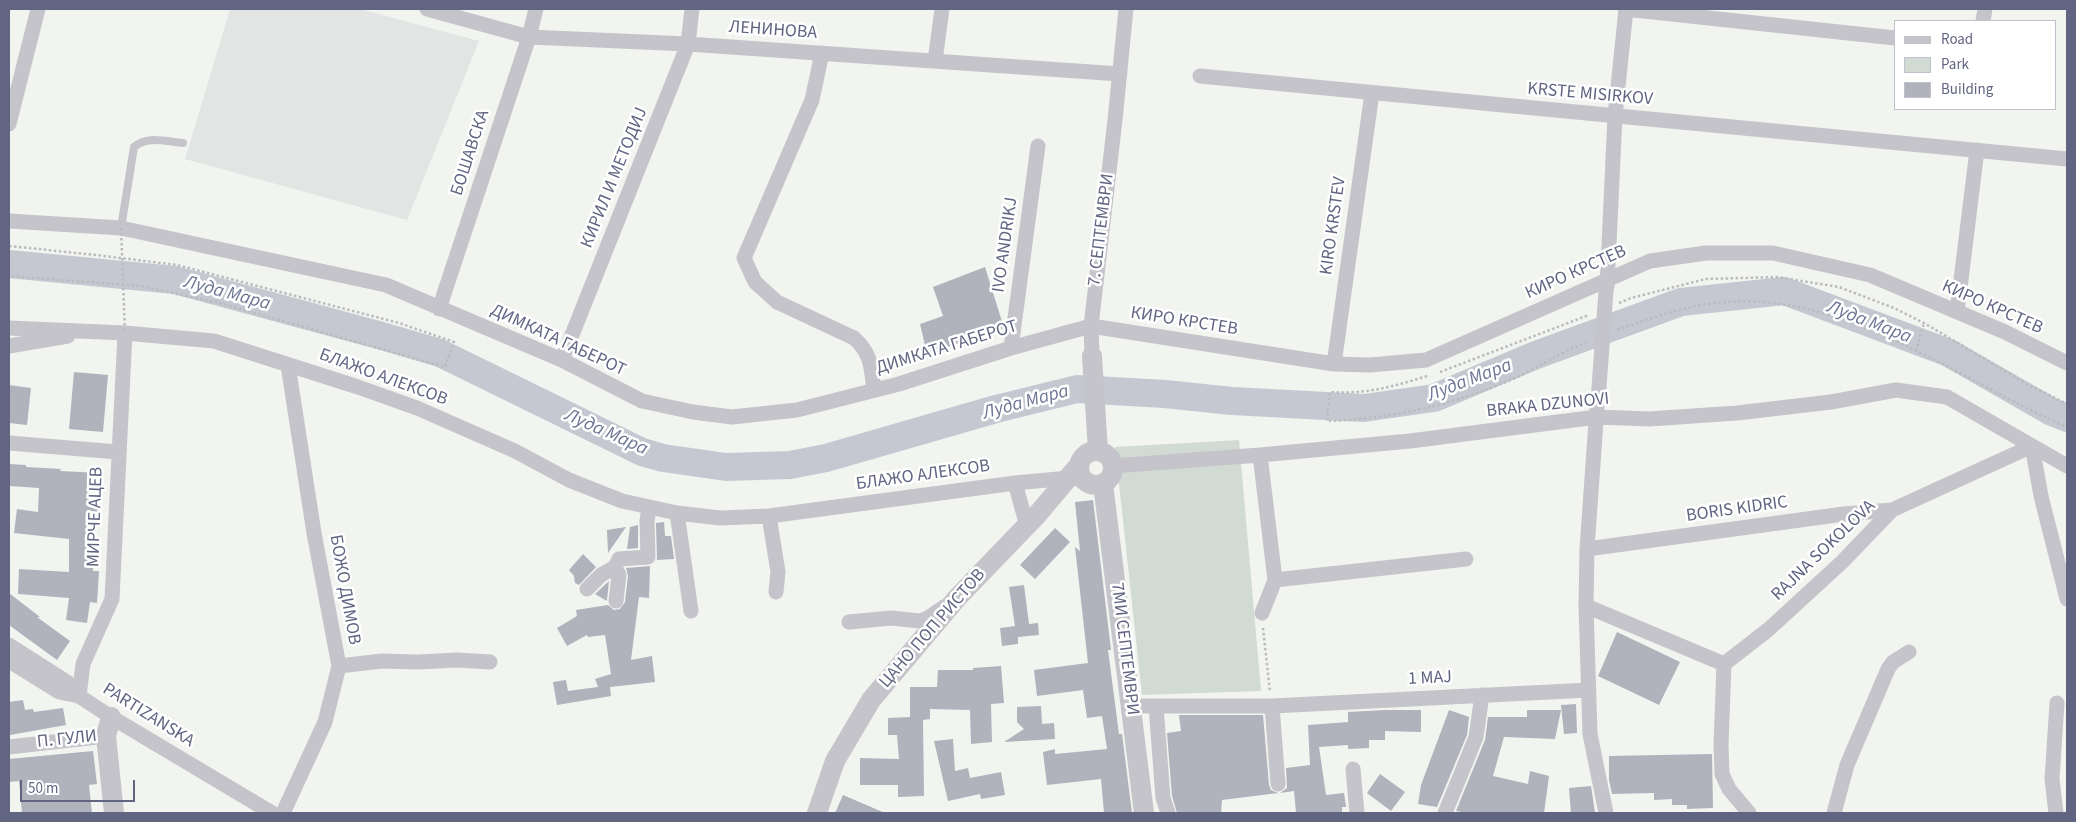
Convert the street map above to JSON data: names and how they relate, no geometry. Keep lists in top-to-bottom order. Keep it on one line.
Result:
{"streets":{"street":["ЛЕНИНОВА","KRSTE MISIRKOV","БОШАВСКА","КИРИЛ И МЕТОДИЈ","KIRO KRSTEV","7. СЕПТЕМВРИ","IVO ANDRIKJ","КИРО КРСТЕВ","ДИМКАТА ГАБЕРОТ","БЛАЖО АЛЕКСОВ","BRAKA DZUNOVI","BORIS KIDRIC","МИРЧЕ АЦЕВ","RAJNA SOKOLOVA","БОЖО ДИМОВ","ЦАНО ПОП РИСТОВ","7МИ СЕПТЕМВРИ","1 MAJ","PARTIZANSKA","П. ГУЛИ"]},"crossings":[["ЛЕНИНОВА","БОШАВСКА"],["ЛЕНИНОВА","КИРИЛ И МЕТОДИЈ"],["ЛЕНИНОВА","7. СЕПТЕМВРИ"],["KRSTE MISIRKOV","KIRO KRSTEV"],["БОШАВСКА","ДИМКАТА ГАБЕРОТ"],["КИРИЛ И МЕТОДИЈ","ДИМКАТА ГАБЕРОТ"],["KIRO KRSTEV","КИРО КРСТЕВ"],["7. СЕПТЕМВРИ","КИРО КРСТЕВ"],["7. СЕПТЕМВРИ","ДИМКАТА ГАБЕРОТ"],["7. СЕПТЕМВРИ","БЛАЖО АЛЕКСОВ"],["7. СЕПТЕМВРИ","BRAKA DZUNOVI"],["7. СЕПТЕМВРИ","ЦАНО ПОП РИСТОВ"],["7. СЕПТЕМВРИ","7МИ СЕПТЕМВРИ"],["IVO ANDRIKJ","ДИМКАТА ГАБЕРОТ"],["КИРО КРСТЕВ","ДИМКАТА ГАБЕРОТ"],["БЛАЖО АЛЕКСОВ","BRAKA DZUNOVI"],["БЛАЖО АЛЕКСОВ","МИРЧЕ АЦЕВ"],["БЛАЖО АЛЕКСОВ","БОЖО ДИМОВ"],["БЛАЖО АЛЕКСОВ","ЦАНО ПОП РИСТОВ"],["БЛАЖО АЛЕКСОВ","7МИ СЕПТЕМВРИ"],["BRAKA DZUNOVI","RAJNA SOKOLOVA"],["BRAKA DZUNOVI","ЦАНО ПОП РИСТОВ"],["BRAKA DZUNOVI","7МИ СЕПТЕМВРИ"],["BORIS KIDRIC","RAJNA SOKOLOVA"],["МИРЧЕ АЦЕВ","PARTIZANSKA"],["ЦАНО ПОП РИСТОВ","7МИ СЕПТЕМВРИ"],["7МИ СЕПТЕМВРИ","1 MAJ"],["PARTIZANSKA","П. ГУЛИ"]],"water":["Луда Мара"],"legend":["Road","Park","Building"],"scale_bar":"50 m"}
